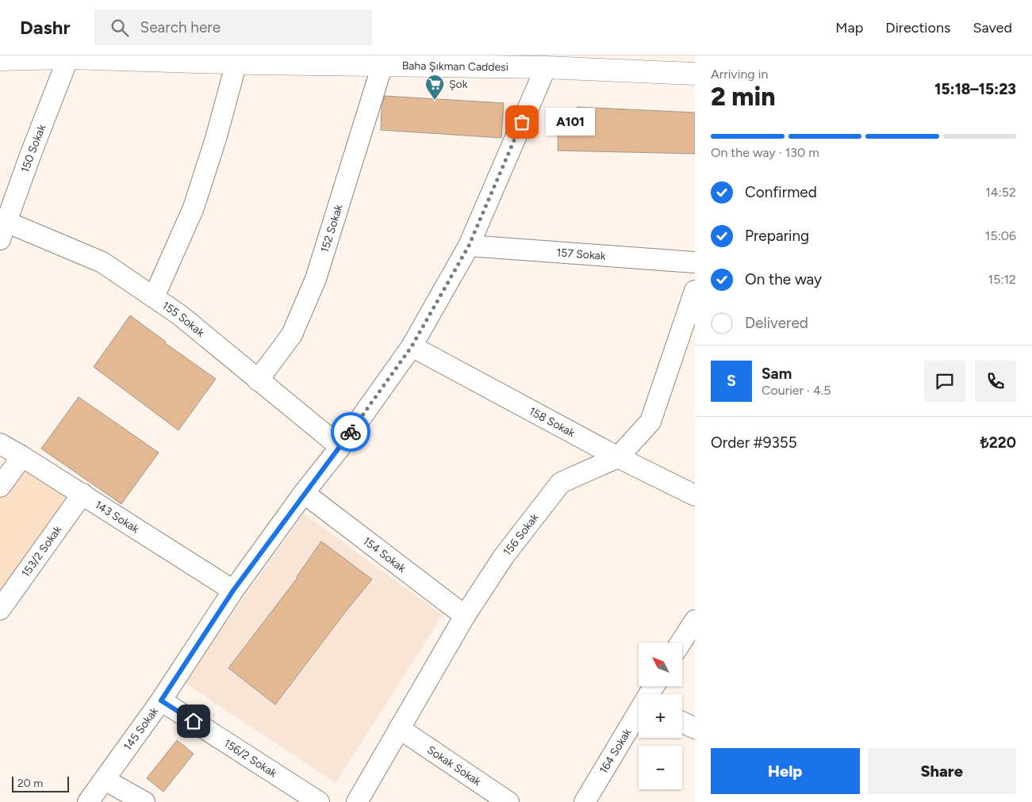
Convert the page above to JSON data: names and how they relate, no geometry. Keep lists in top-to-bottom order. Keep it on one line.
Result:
{"streets":{"main road":["Baha Şıkman Caddesi"],"street":["150 Sokak","152 Sokak","157 Sokak","155 Sokak","158 Sokak","143 Sokak","156 Sokak","153/2 Sokak","154 Sokak","145 Sokak","164 Sokak","156/2 Sokak","Sokak Sokak"]},"crossings":[["Baha Şıkman Caddesi","150 Sokak"],["Baha Şıkman Caddesi","152 Sokak"],["Baha Şıkman Caddesi","145 Sokak"],["150 Sokak","155 Sokak"],["152 Sokak","155 Sokak"],["157 Sokak","145 Sokak"],["155 Sokak","145 Sokak"],["158 Sokak","156 Sokak"],["158 Sokak","145 Sokak"],["143 Sokak","153/2 Sokak"],["143 Sokak","145 Sokak"],["156 Sokak","154 Sokak"],["156 Sokak","Sokak Sokak"],["154 Sokak","145 Sokak"],["145 Sokak","156/2 Sokak"]],"places":{"supermarket":["Şok"],"other":["A101"]},"scale_bar":"20 m","north":"top left","page":{"header":"Dashr","search":"Search here","nav":["Map","Directions","Saved"],"heading":["2 min","Arriving in","15:18–15:23"],"panel":["Sam","Courier · 4.5","Order #9355","₺220"],"bubble":"A101","bar":"On the way · 130 m","list":[["Confirmed","14:52"],["Preparing","15:06"],["On the way","15:12"],"Delivered"],"round":"S","map_buttons":["+","−"],"buttons":["Help","Share"],"scale":"20 m"}}
